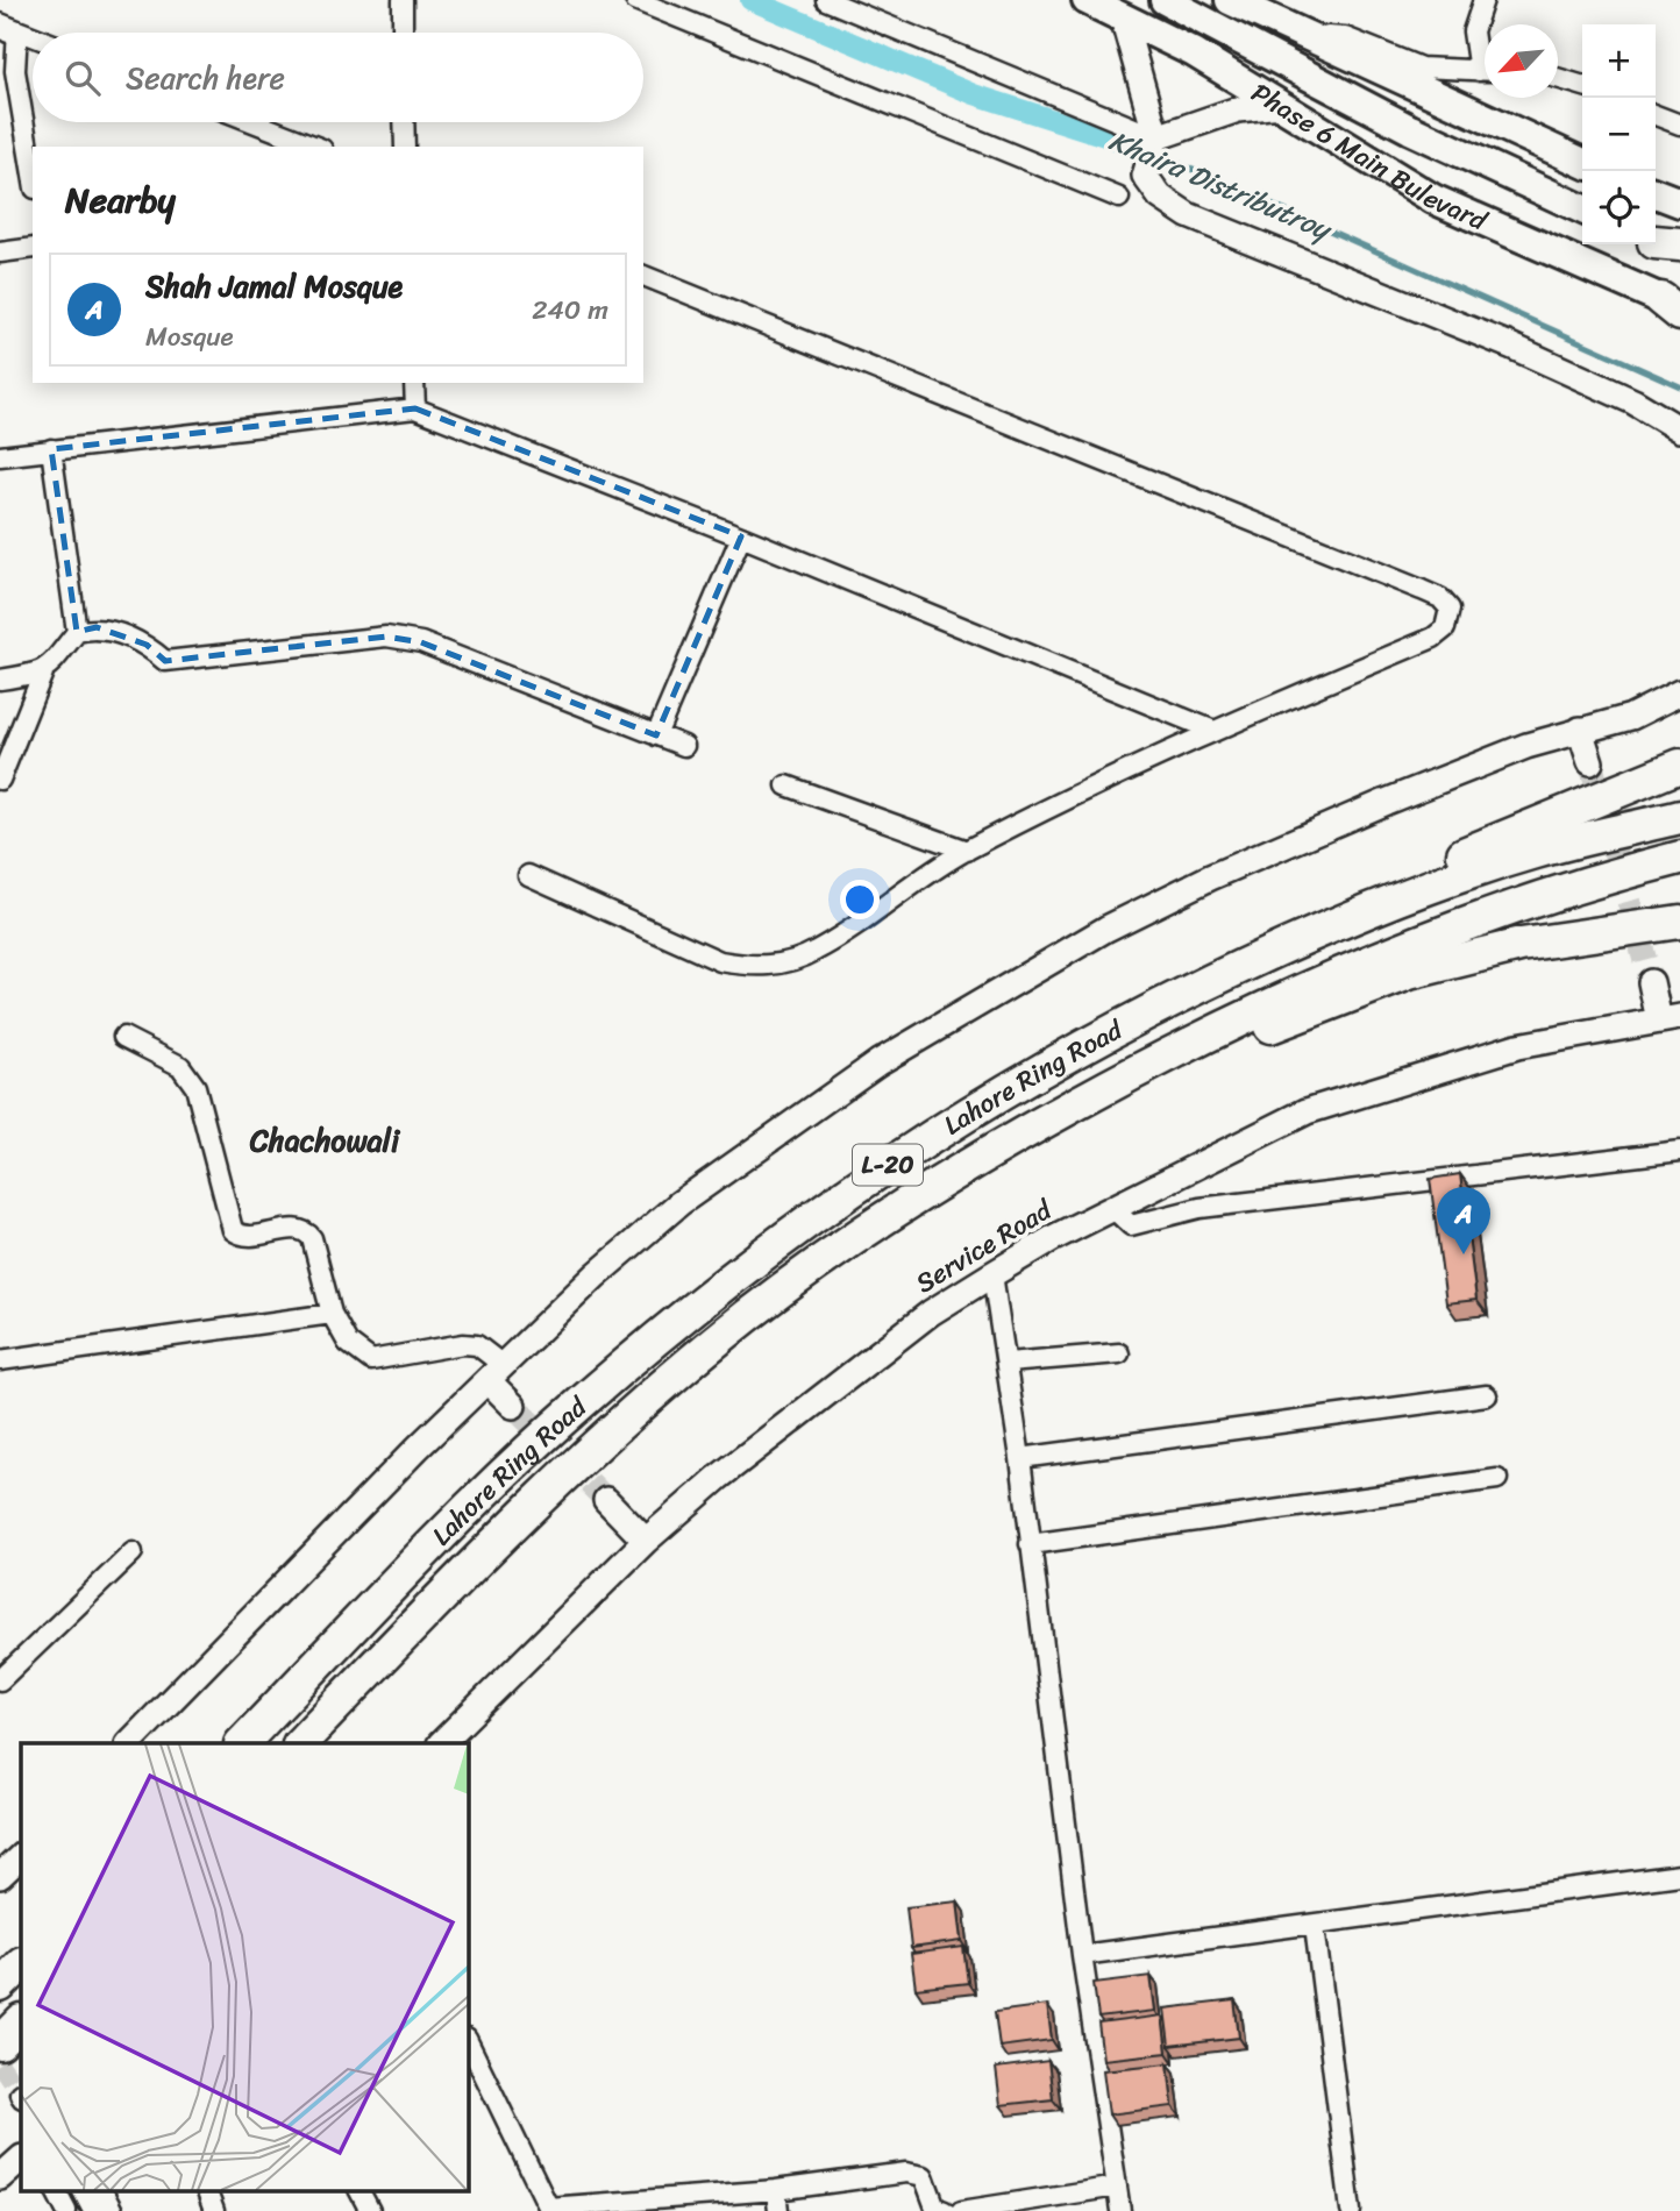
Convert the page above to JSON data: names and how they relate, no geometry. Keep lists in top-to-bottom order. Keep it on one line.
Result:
{"streets":{"highway":["Lahore Ring Road","L-20"],"main road":["Phase 6 Main Bulevard"],"street":["Service Road"]},"districts":["Chachowali"],"water":["Khaira Distributroy"],"north":"bottom left","page":{"map_buttons":["+","−"],"search":"Search here","heading":"Nearby","list":[{"mark":"A","name":"Shah Jamal Mosque","note":"Mosque","value":"240 m"}],"pins":"A"}}
